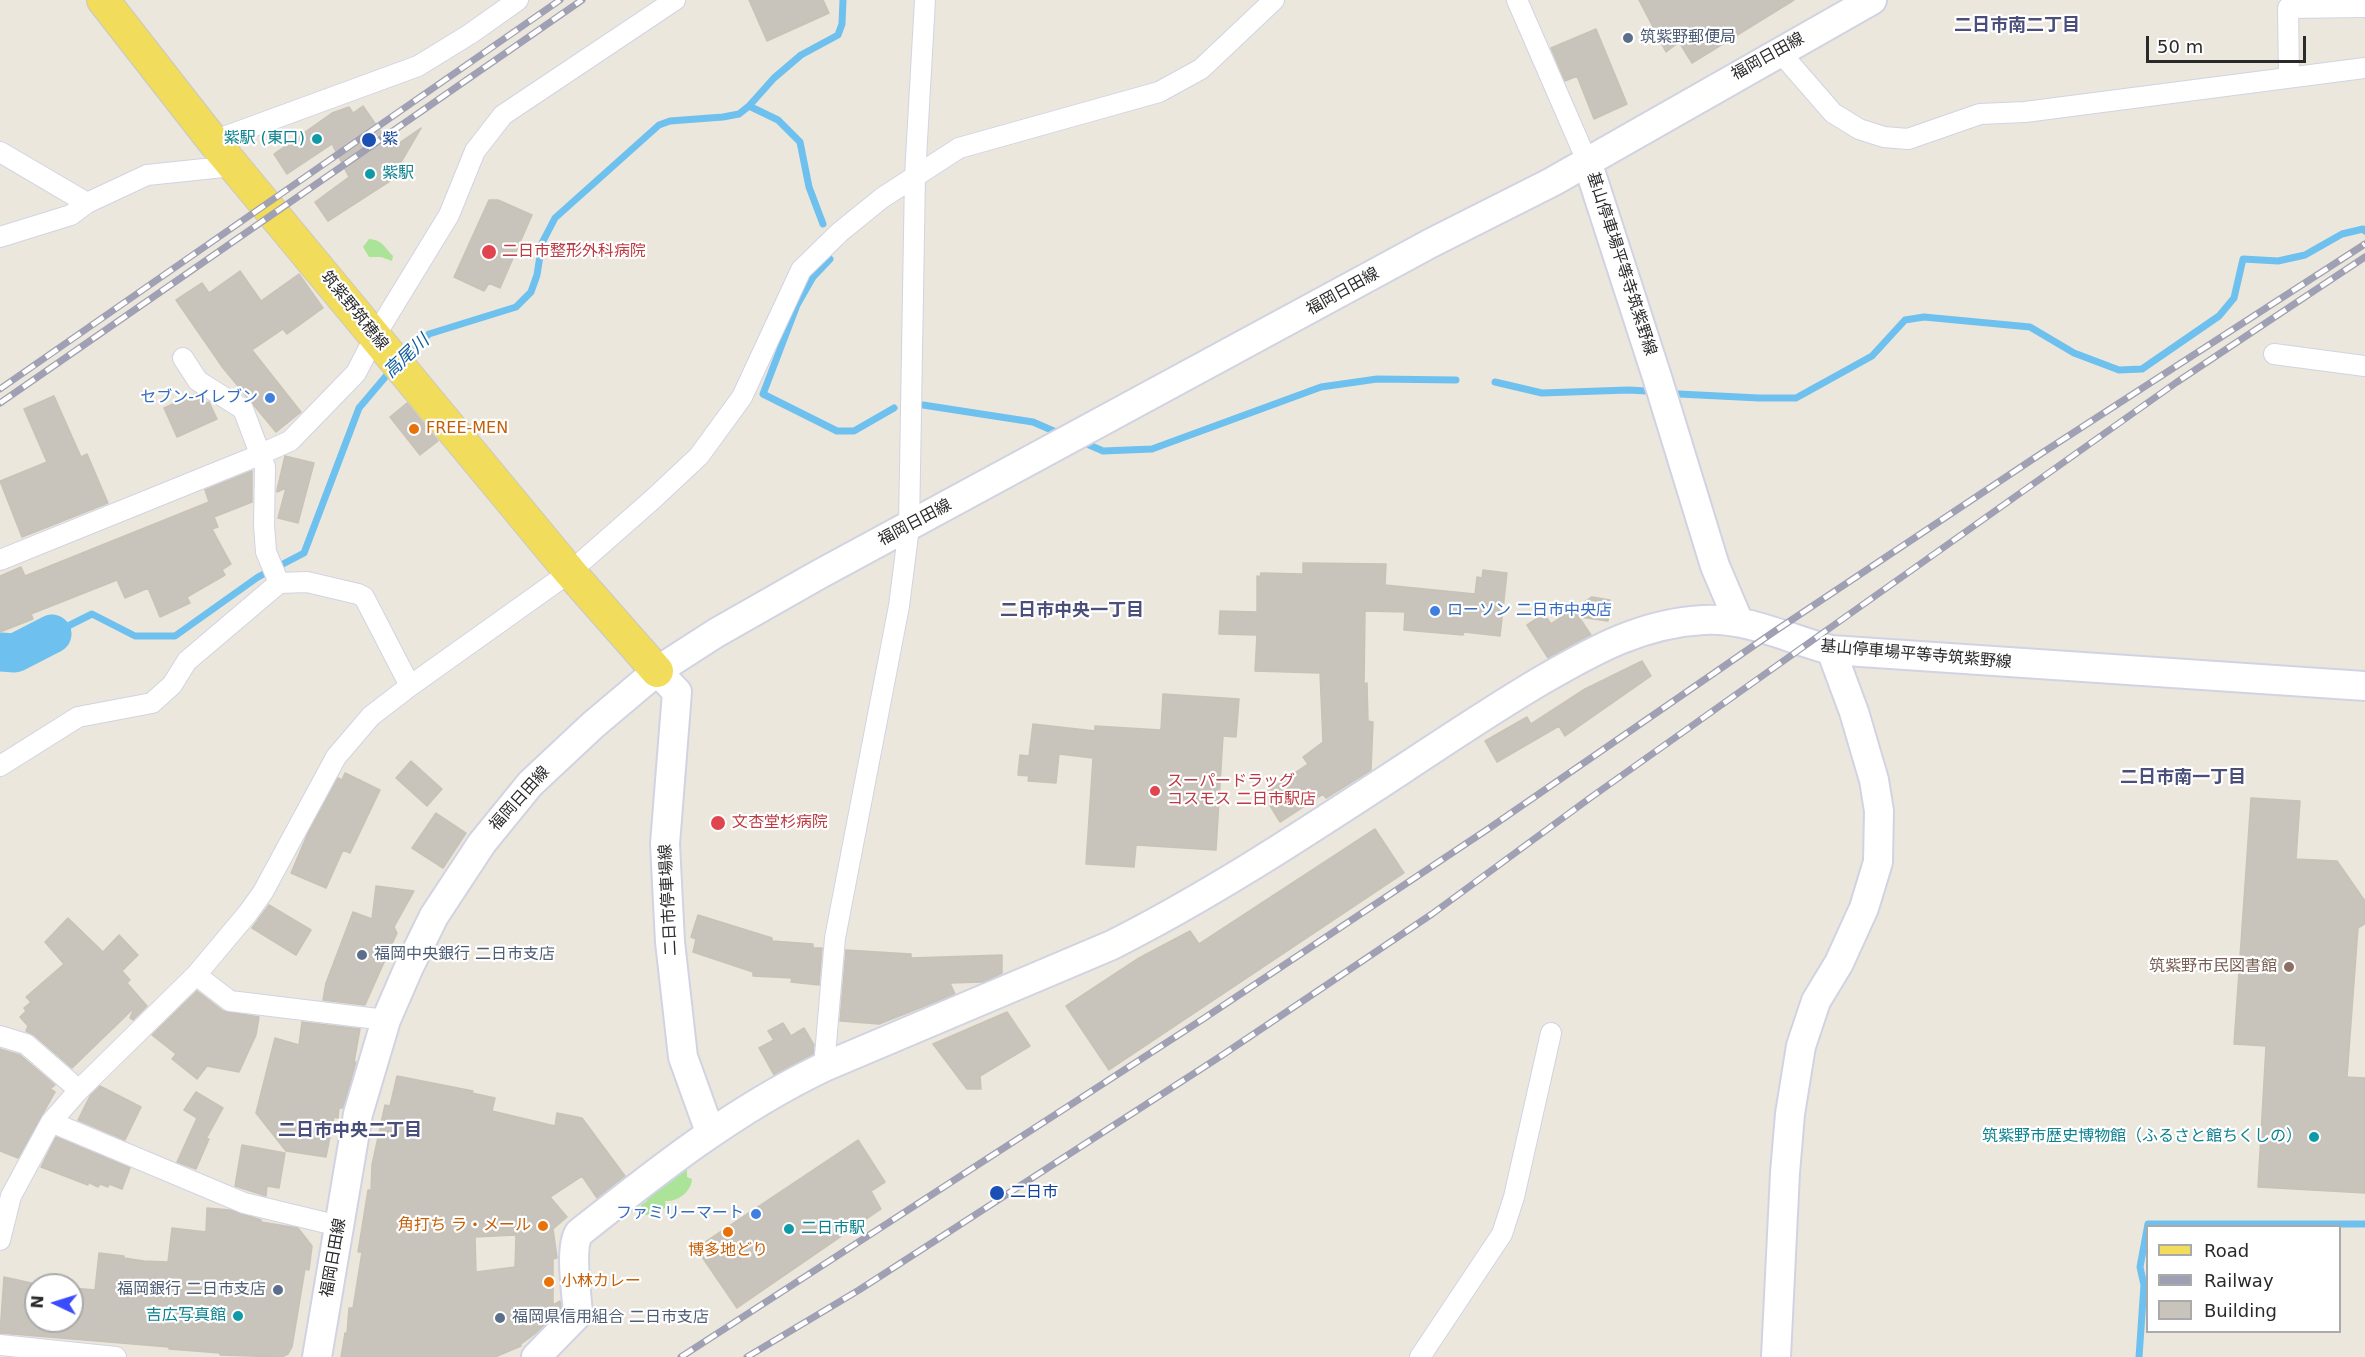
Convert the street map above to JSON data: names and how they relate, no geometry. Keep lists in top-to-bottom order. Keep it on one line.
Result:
{"streets":{"main road":["福岡日田線","基山停車場平等寺筑紫野線","筑紫野筑穂線","二日市停車場線"]},"crossings":[["福岡日田線","基山停車場平等寺筑紫野線"],["福岡日田線","筑紫野筑穂線"],["福岡日田線","二日市停車場線"],["筑紫野筑穂線","二日市停車場線"]],"districts":["二日市南二丁目","二日市中央一丁目","二日市南一丁目","二日市中央二丁目"],"water":["高尾川"],"places":["筑紫野郵便局","紫駅 (東口)","紫","紫駅","二日市整形外科病院","セブン-イレブン","FREE-MEN","ローソン 二日市中央店","スーパードラッグ コスモス 二日市駅店","文杏堂杉病院","福岡中央銀行 二日市支店","筑紫野市民図書館","筑紫野市歴史博物館（ふるさと館ちくしの）","二日市","ファミリーマート","角打ち ラ・メール","二日市駅","博多地どり","小林カレー","福岡銀行 二日市支店","吉広写真館","福岡県信用組合 二日市支店"],"legend":["Road","Railway","Building"],"scale_bar":"50 m","north":"left"}
